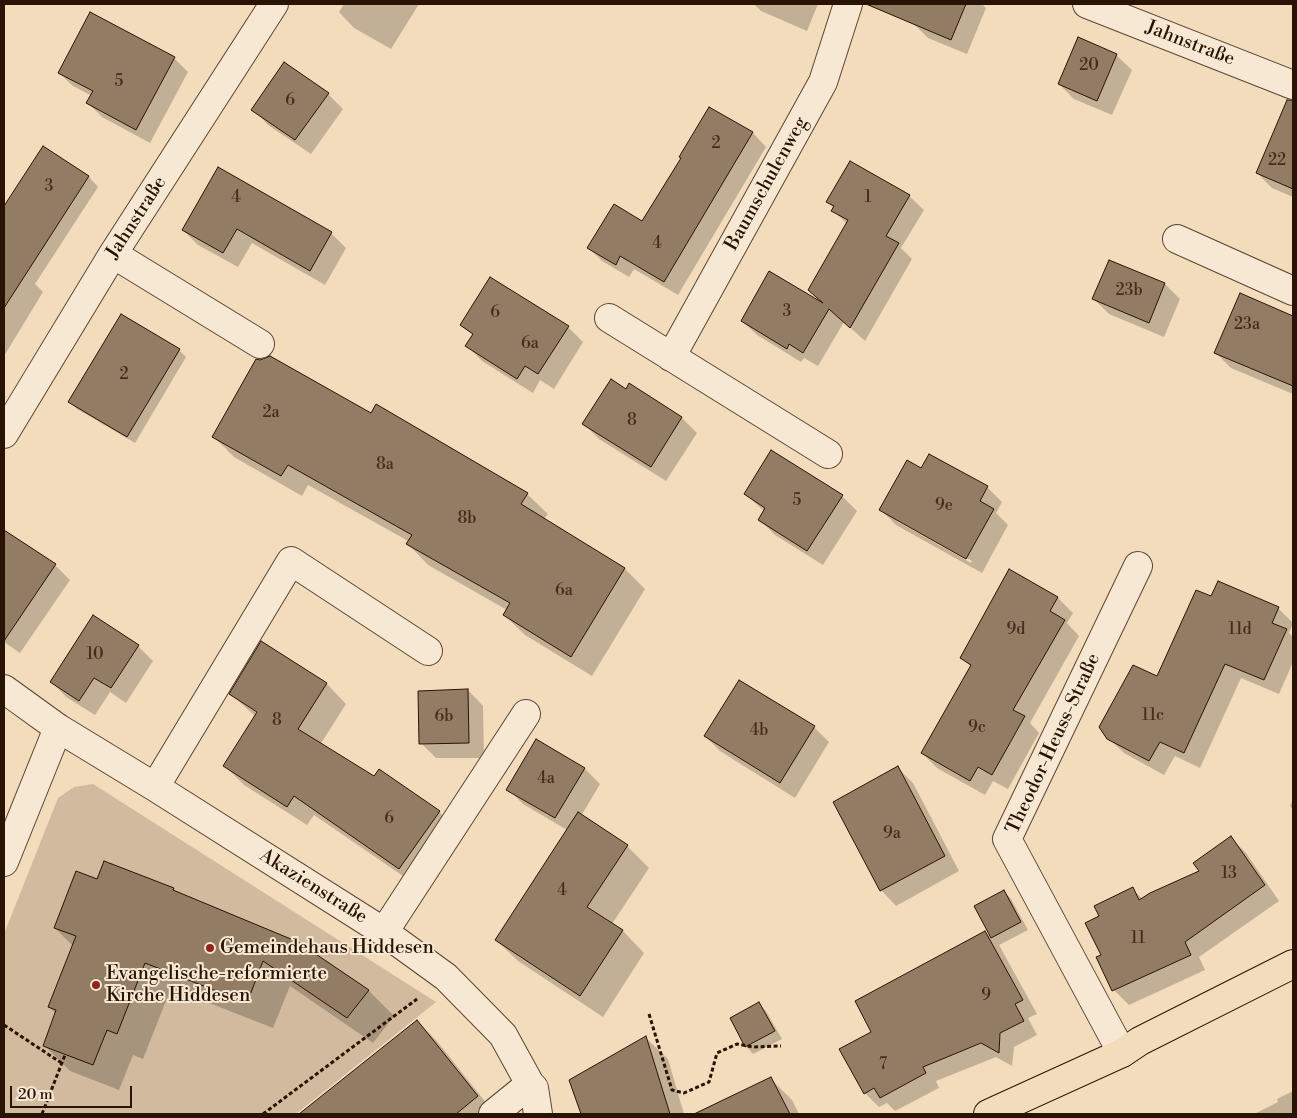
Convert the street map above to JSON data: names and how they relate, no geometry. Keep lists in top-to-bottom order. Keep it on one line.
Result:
{"streets":{"street":["Jahnstraße","Baumschulenweg","Theodor-Heuss-Straße","Akazienstraße"]},"places":["Gemeindehaus Hiddesen","Evangelische-reformierte Kirche Hiddesen"],"house_numbers":["20","5","6","2","22","3","4","1","4","23b","3","6","23a","6a","2","2a","8","8a","5","9e","8b","6a","9d","11d","10","11c","6b","8","9c","4b","4a","6","9a","13","4","11","9","7"],"scale_bar":"20 m"}
